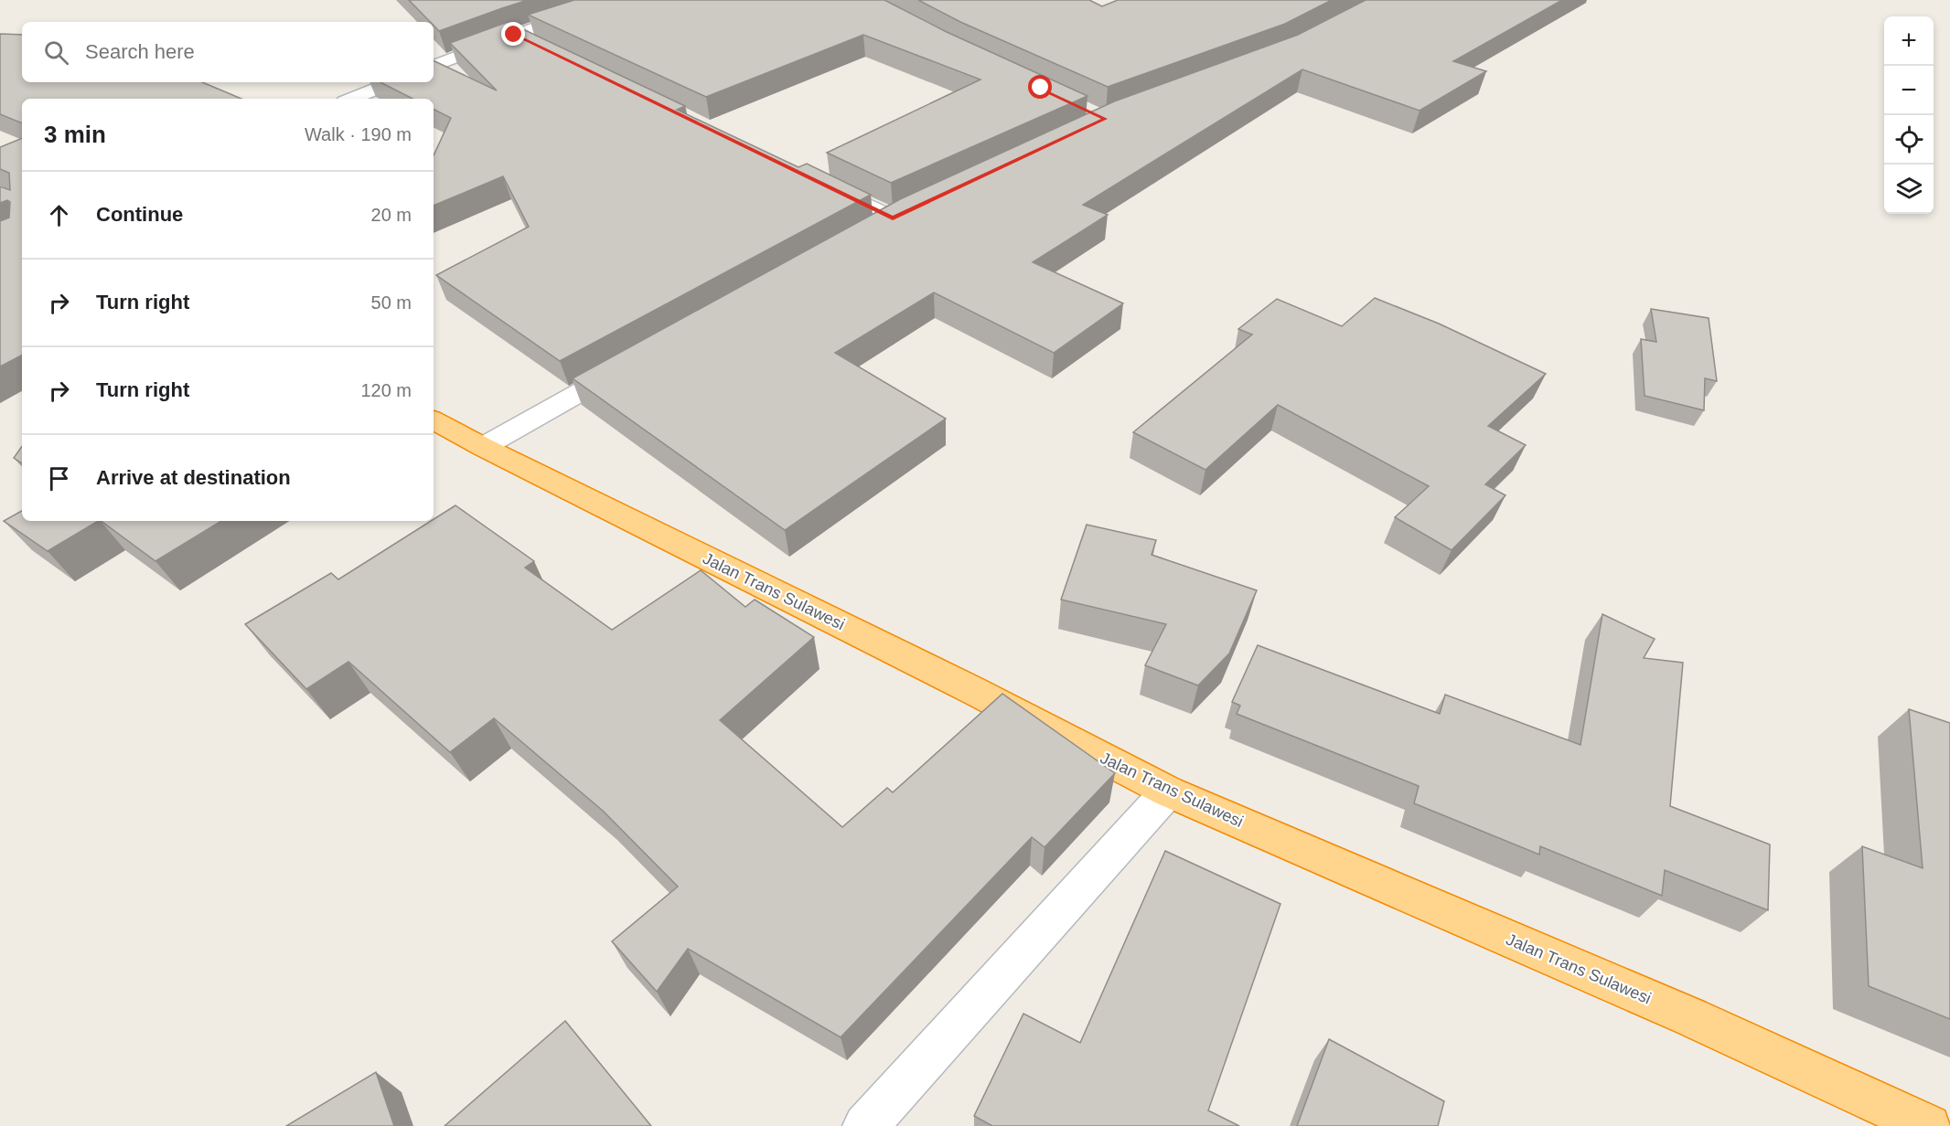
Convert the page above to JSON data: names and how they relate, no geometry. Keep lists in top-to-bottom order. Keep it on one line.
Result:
{"streets":{"highway":["Jalan Trans Sulawesi"]},"page":{"map_buttons":["+","−"],"search":"Search here","heading":["3 min","Walk · 190 m"],"list":[["Continue","20 m"],["Turn right","50 m"],["Turn right","120 m"],"Arrive at destination"]}}
